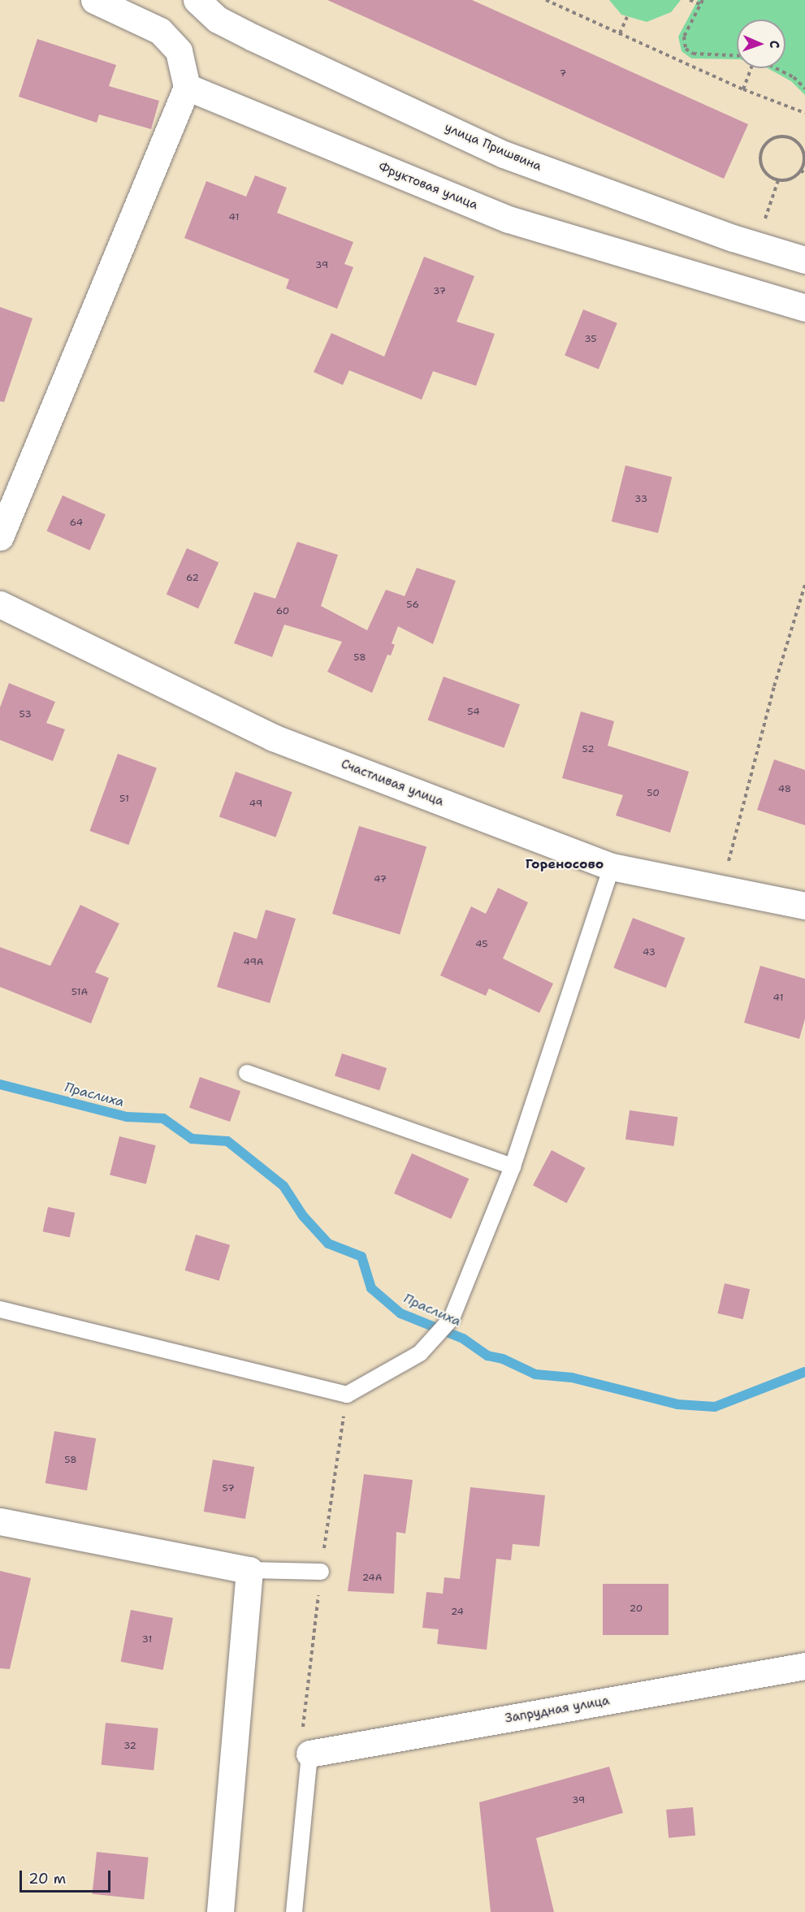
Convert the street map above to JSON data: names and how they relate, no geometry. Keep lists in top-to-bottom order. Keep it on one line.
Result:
{"streets":{"street":["улица Пришвина","Фруктовая улица","Счастливая улица","Запрудная улица"]},"districts":["Гореносово"],"water":["Праслиха"],"house_numbers":["7","41","39","37","35","33","64","62","56","60","58","54","53","52","48","50","51","49","47","45","43","49А","51А","41","58","57","24А","20","24","31","32","39"],"scale_bar":"20 m","north":"right"}
